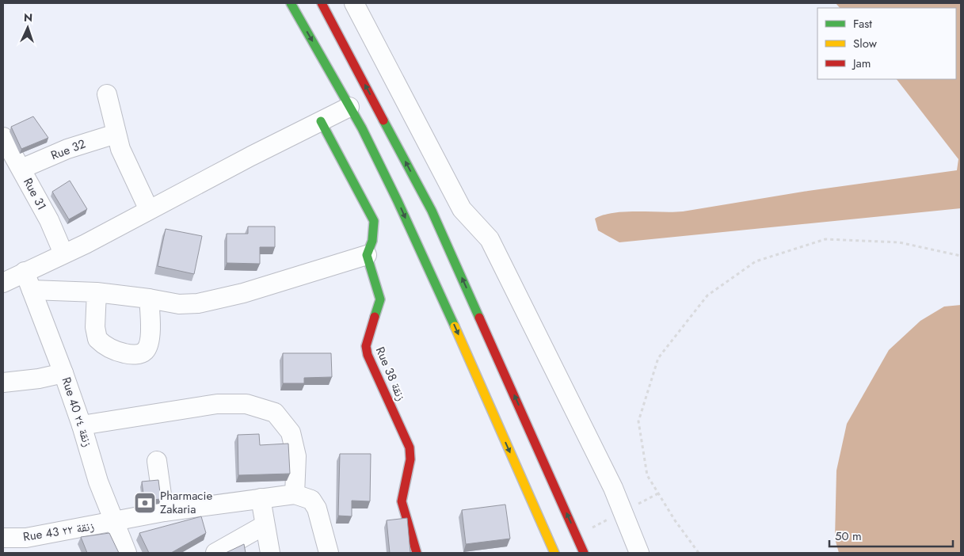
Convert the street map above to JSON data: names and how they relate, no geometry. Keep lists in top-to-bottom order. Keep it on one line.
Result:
{"streets":{"main road":["Rue 38 زنقة"],"street":["Rue 32","Rue 31","Rue 40 زنقة ٢٤","Rue 43 زنقة ٢٢"]},"crossings":[["Rue 32","Rue 31"],["Rue 40 زنقة ٢٤","Rue 43 زنقة ٢٢"]],"places":{"bank":["Pharmacie Zakaria"]},"legend":["Fast","Slow","Jam"],"scale_bar":"50 m","north":"top"}
